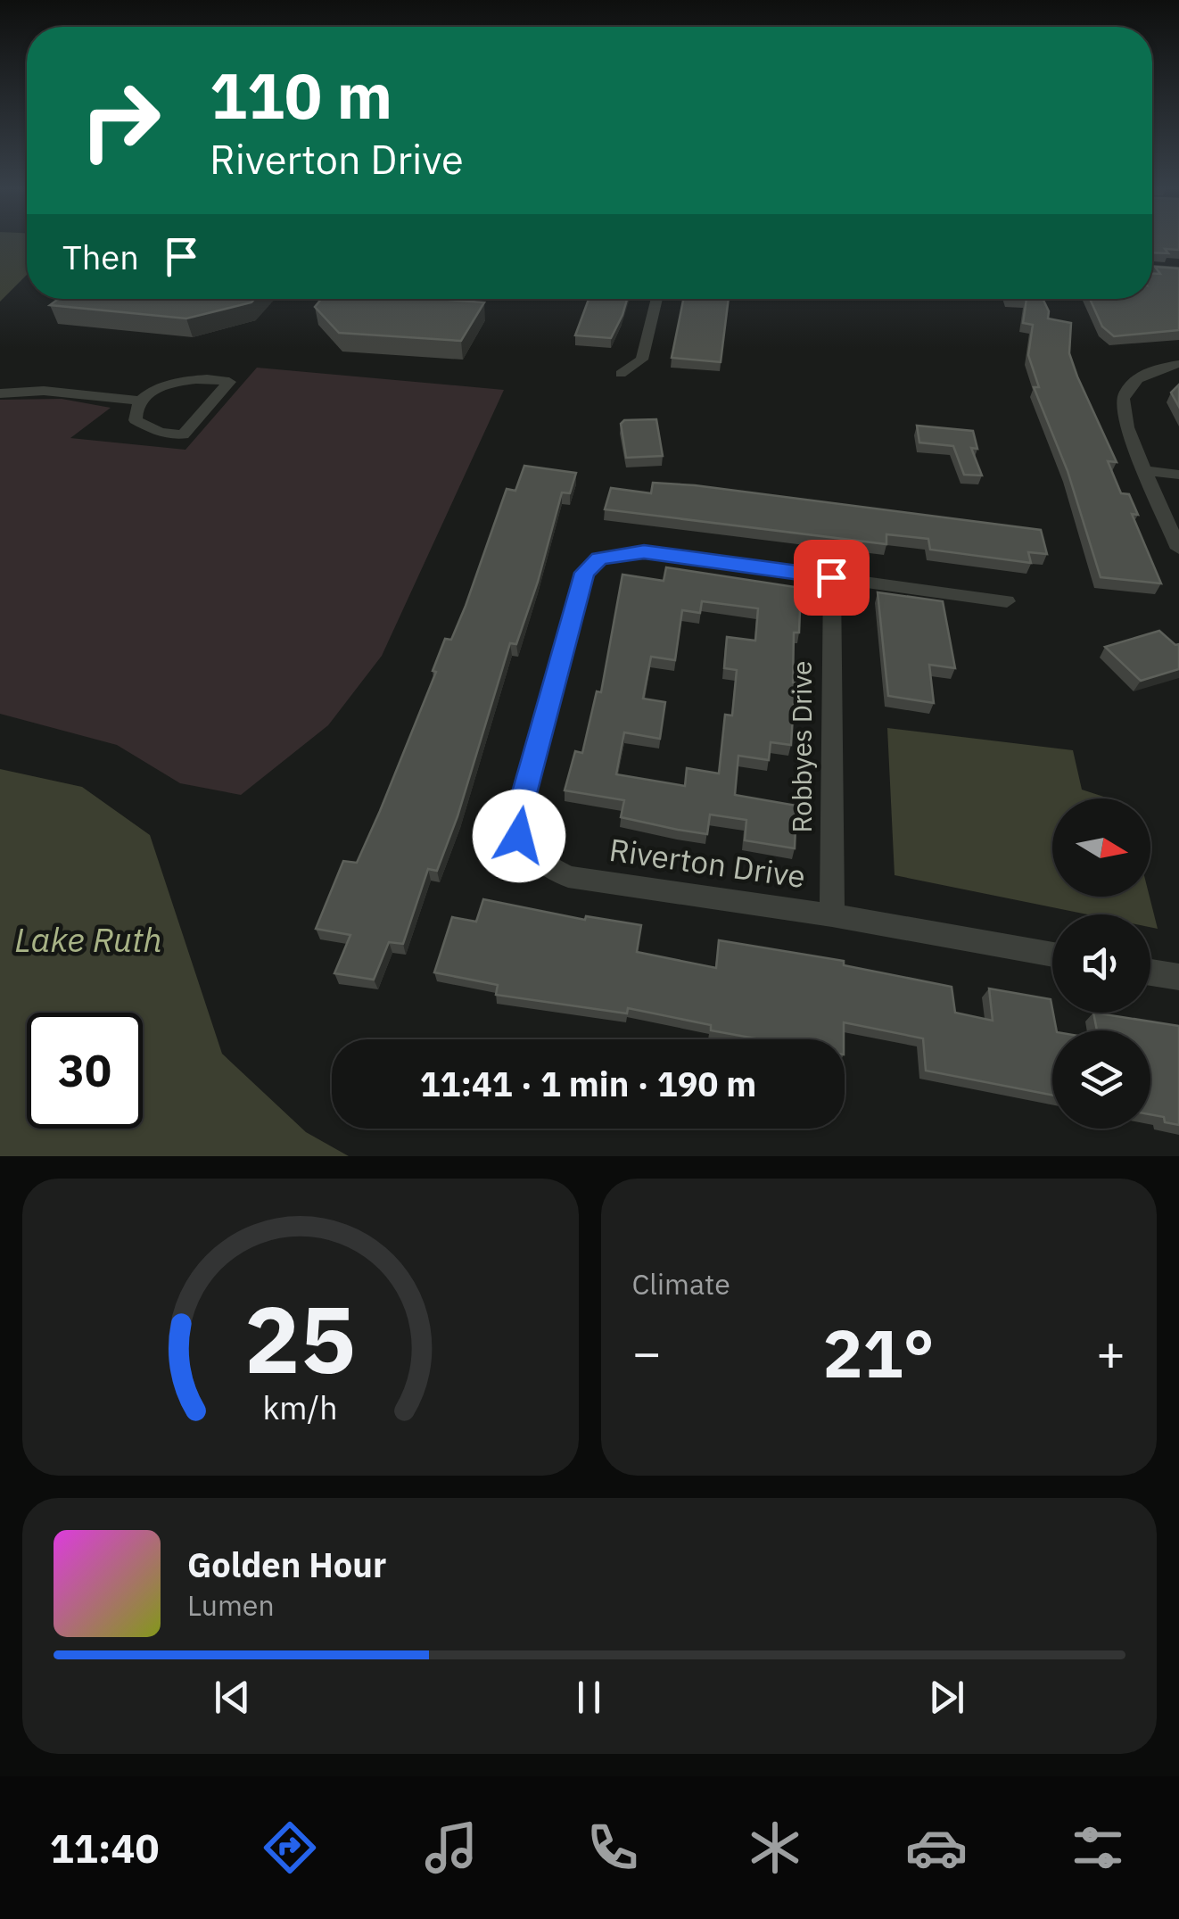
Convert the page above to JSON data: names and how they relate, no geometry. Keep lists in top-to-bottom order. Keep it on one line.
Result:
{"streets":{"street":["Robbyes Drive","Riverton Drive"]},"crossings":[["Robbyes Drive","Riverton Drive"]],"water":["Lake Ruth"],"north":"right","page":{"turn":["110 m","Riverton Drive"],"then":"Then","limit":"30","trip":"11:41 · 1 min · 190 m","tile":"Climate","heat":["−","21°","+"],"song":["Golden Hour","Lumen"],"tabs":"11:40","gauge":["25","km/h"]}}
